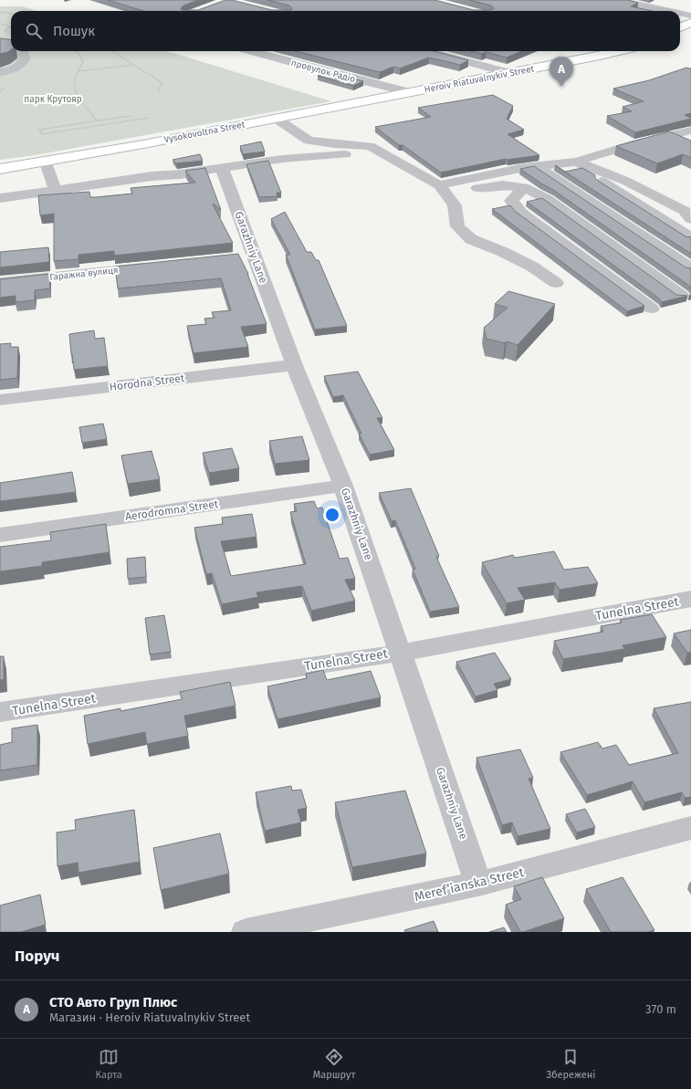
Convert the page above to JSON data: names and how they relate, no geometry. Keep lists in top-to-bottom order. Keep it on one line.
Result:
{"streets":{"main road":["Heroiv Riatuvalnykiv Street","Vysokovoltna Street"],"street":["провулок Радіо","Garazhniy Lane","Гаражна вулиця","Horodna Street","Aerodromna Street","Tunelna Street","Meref’ianska Street"]},"crossings":[["провулок Радіо","Heroiv Riatuvalnykiv Street"],["провулок Радіо","Vysokovoltna Street"],["Heroiv Riatuvalnykiv Street","Vysokovoltna Street"],["Garazhniy Lane","Horodna Street"],["Garazhniy Lane","Aerodromna Street"],["Garazhniy Lane","Tunelna Street"],["Garazhniy Lane","Meref’ianska Street"]],"parks":["парк Крутояр"],"page":{"search":"Пошук","pins":"A","heading":"Поруч","list":[{"mark":"A","name":"СТО Авто Груп Плюс","note":"Магазин · Heroiv Riatuvalnykiv Street","value":"370 m"}],"nav":["Карта","Маршрут","Збережені"]}}
